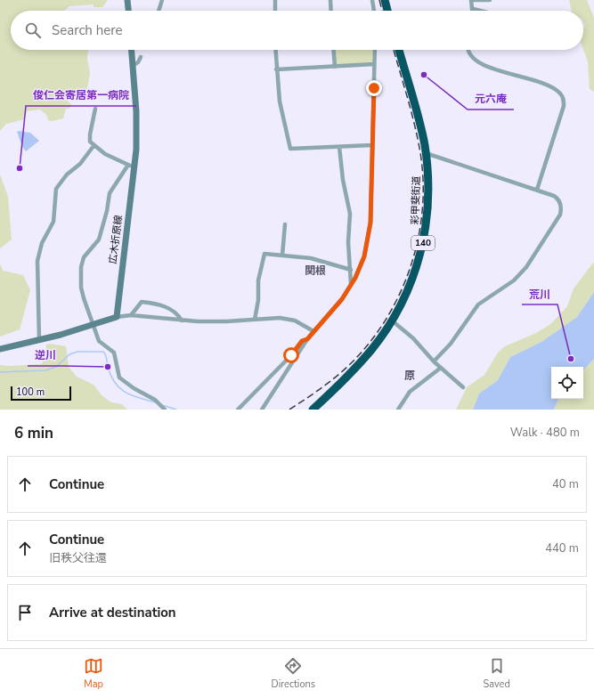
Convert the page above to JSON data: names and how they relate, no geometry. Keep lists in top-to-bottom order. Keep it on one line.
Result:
{"streets":{"highway":["彩甲斐街道","140"],"main road":["広木折原線"]},"districts":["関根","原"],"places":["元六庵","俊仁会寄居第一病院","荒川","逆川"],"scale_bar":"100 m","page":{"search":"Search here","scale":"100 m","heading":["6 min","Walk · 480 m"],"list":[["Continue","40 m"],["Continue","旧秩父往還","440 m"],"Arrive at destination"],"nav":["Map","Directions","Saved"]}}
